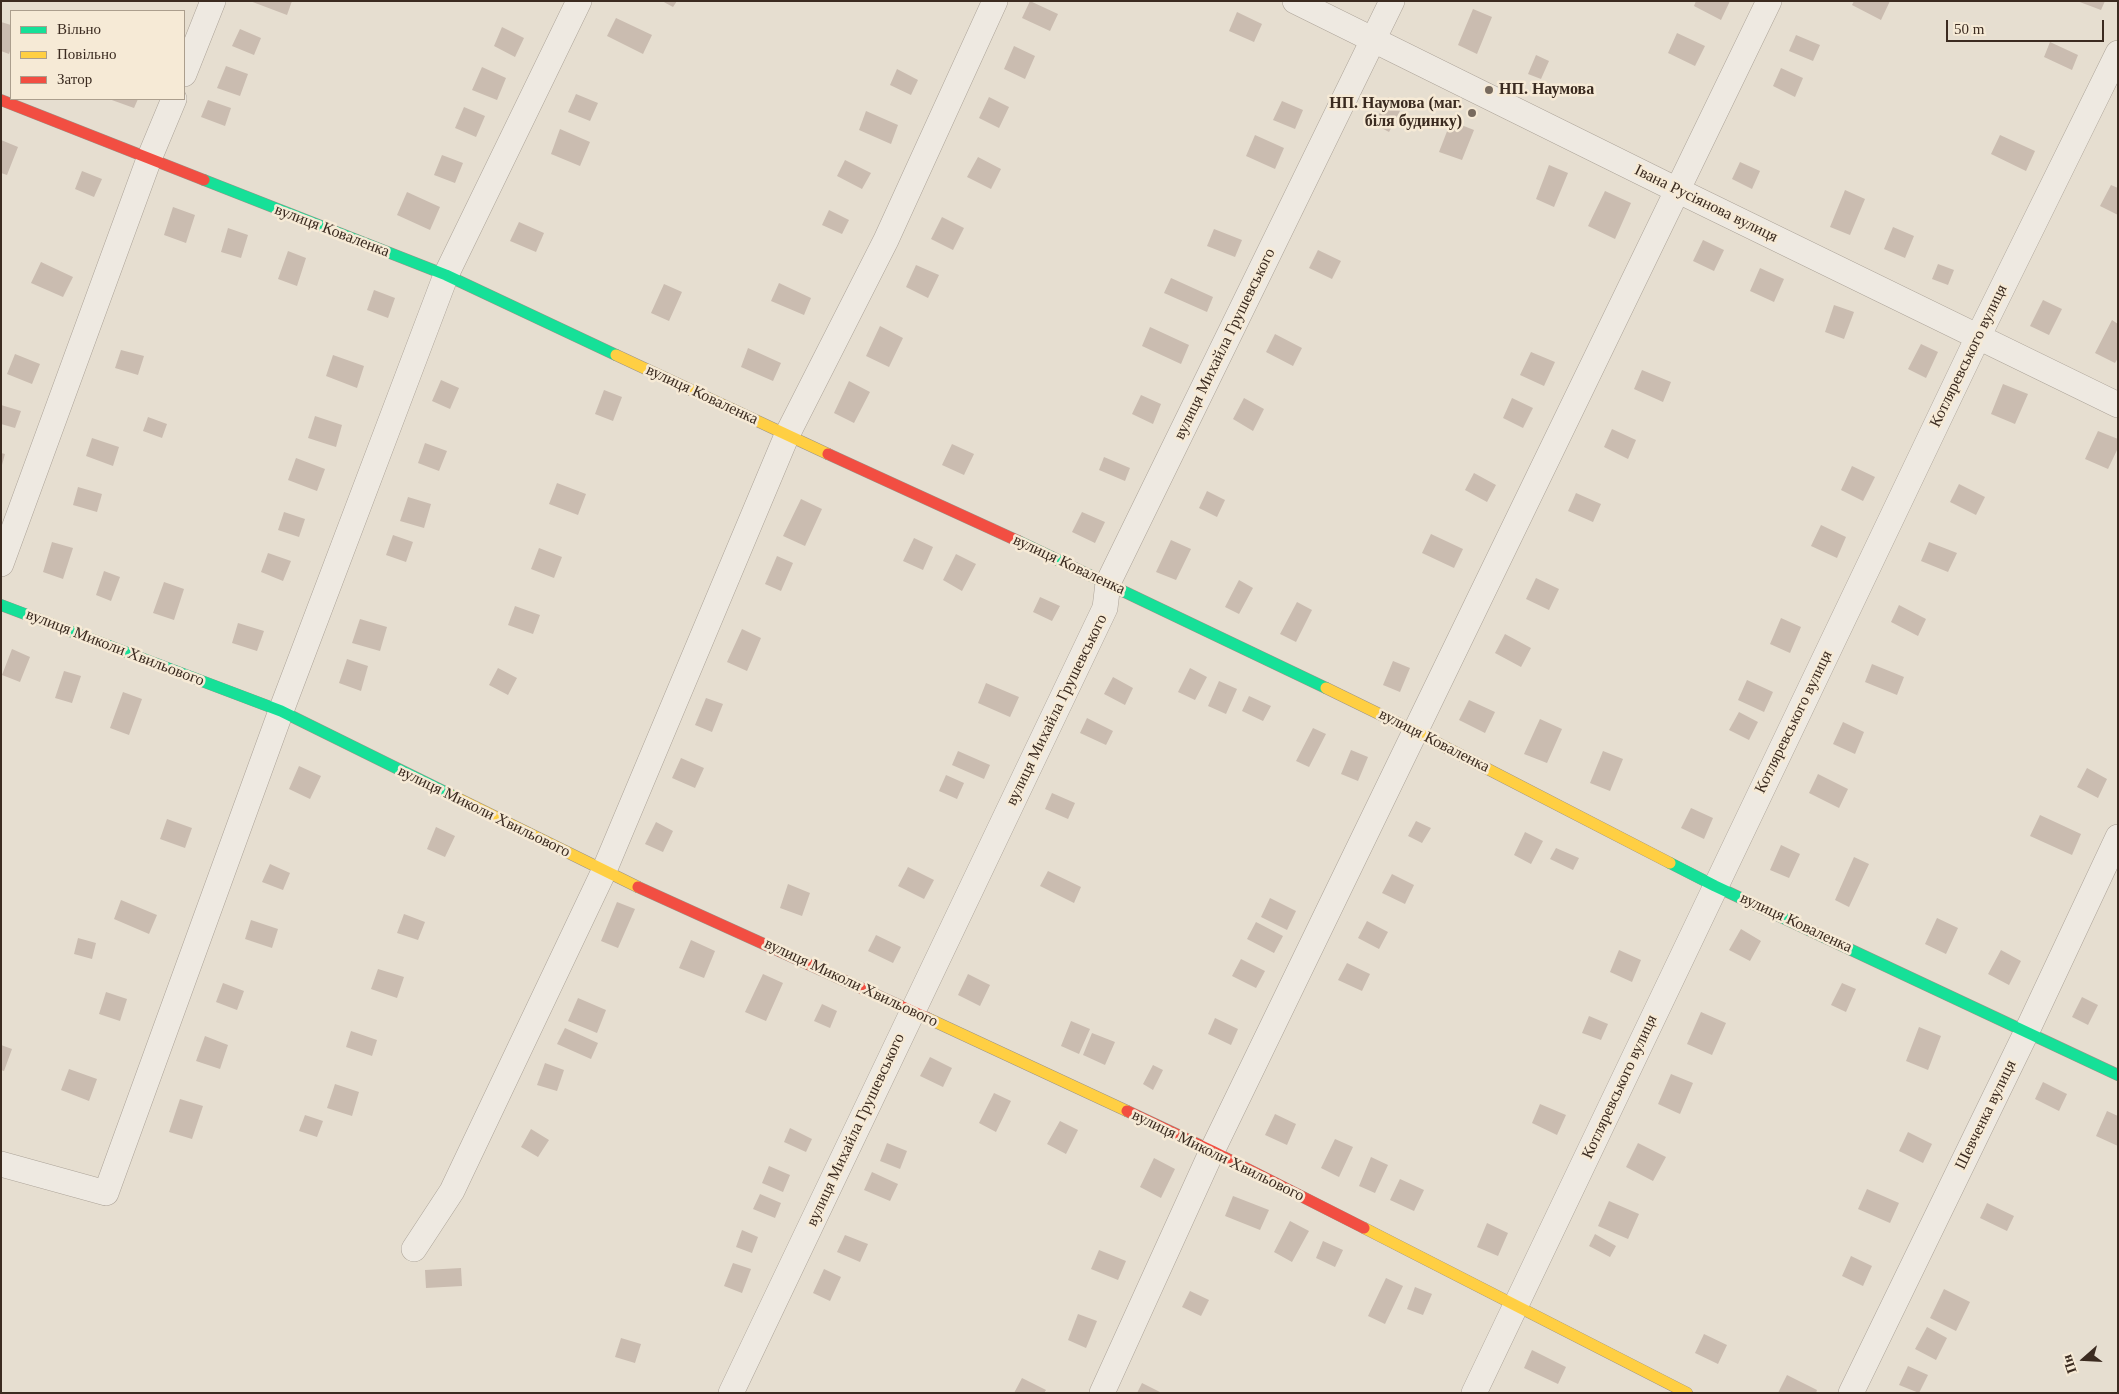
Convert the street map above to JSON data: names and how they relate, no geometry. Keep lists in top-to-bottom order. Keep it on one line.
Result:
{"streets":{"street":["Івана Русіянова вулиця","вулиця Коваленка","вулиця Михайла Грушевського","Котляревського вулиця","вулиця Миколи Хвильового","Шевченка вулиця"]},"crossings":[["Івана Русіянова вулиця","вулиця Михайла Грушевського"],["Івана Русіянова вулиця","Котляревського вулиця"],["вулиця Коваленка","вулиця Михайла Грушевського"],["вулиця Коваленка","Котляревського вулиця"],["вулиця Коваленка","Шевченка вулиця"],["вулиця Михайла Грушевського","вулиця Миколи Хвильового"],["Котляревського вулиця","вулиця Миколи Хвильового"]],"places":["НП. Наумова","НП. Наумова (маг. біля будинку)"],"legend":["Вільно","Повільно","Затор"],"scale_bar":"50 m","north":"left"}
